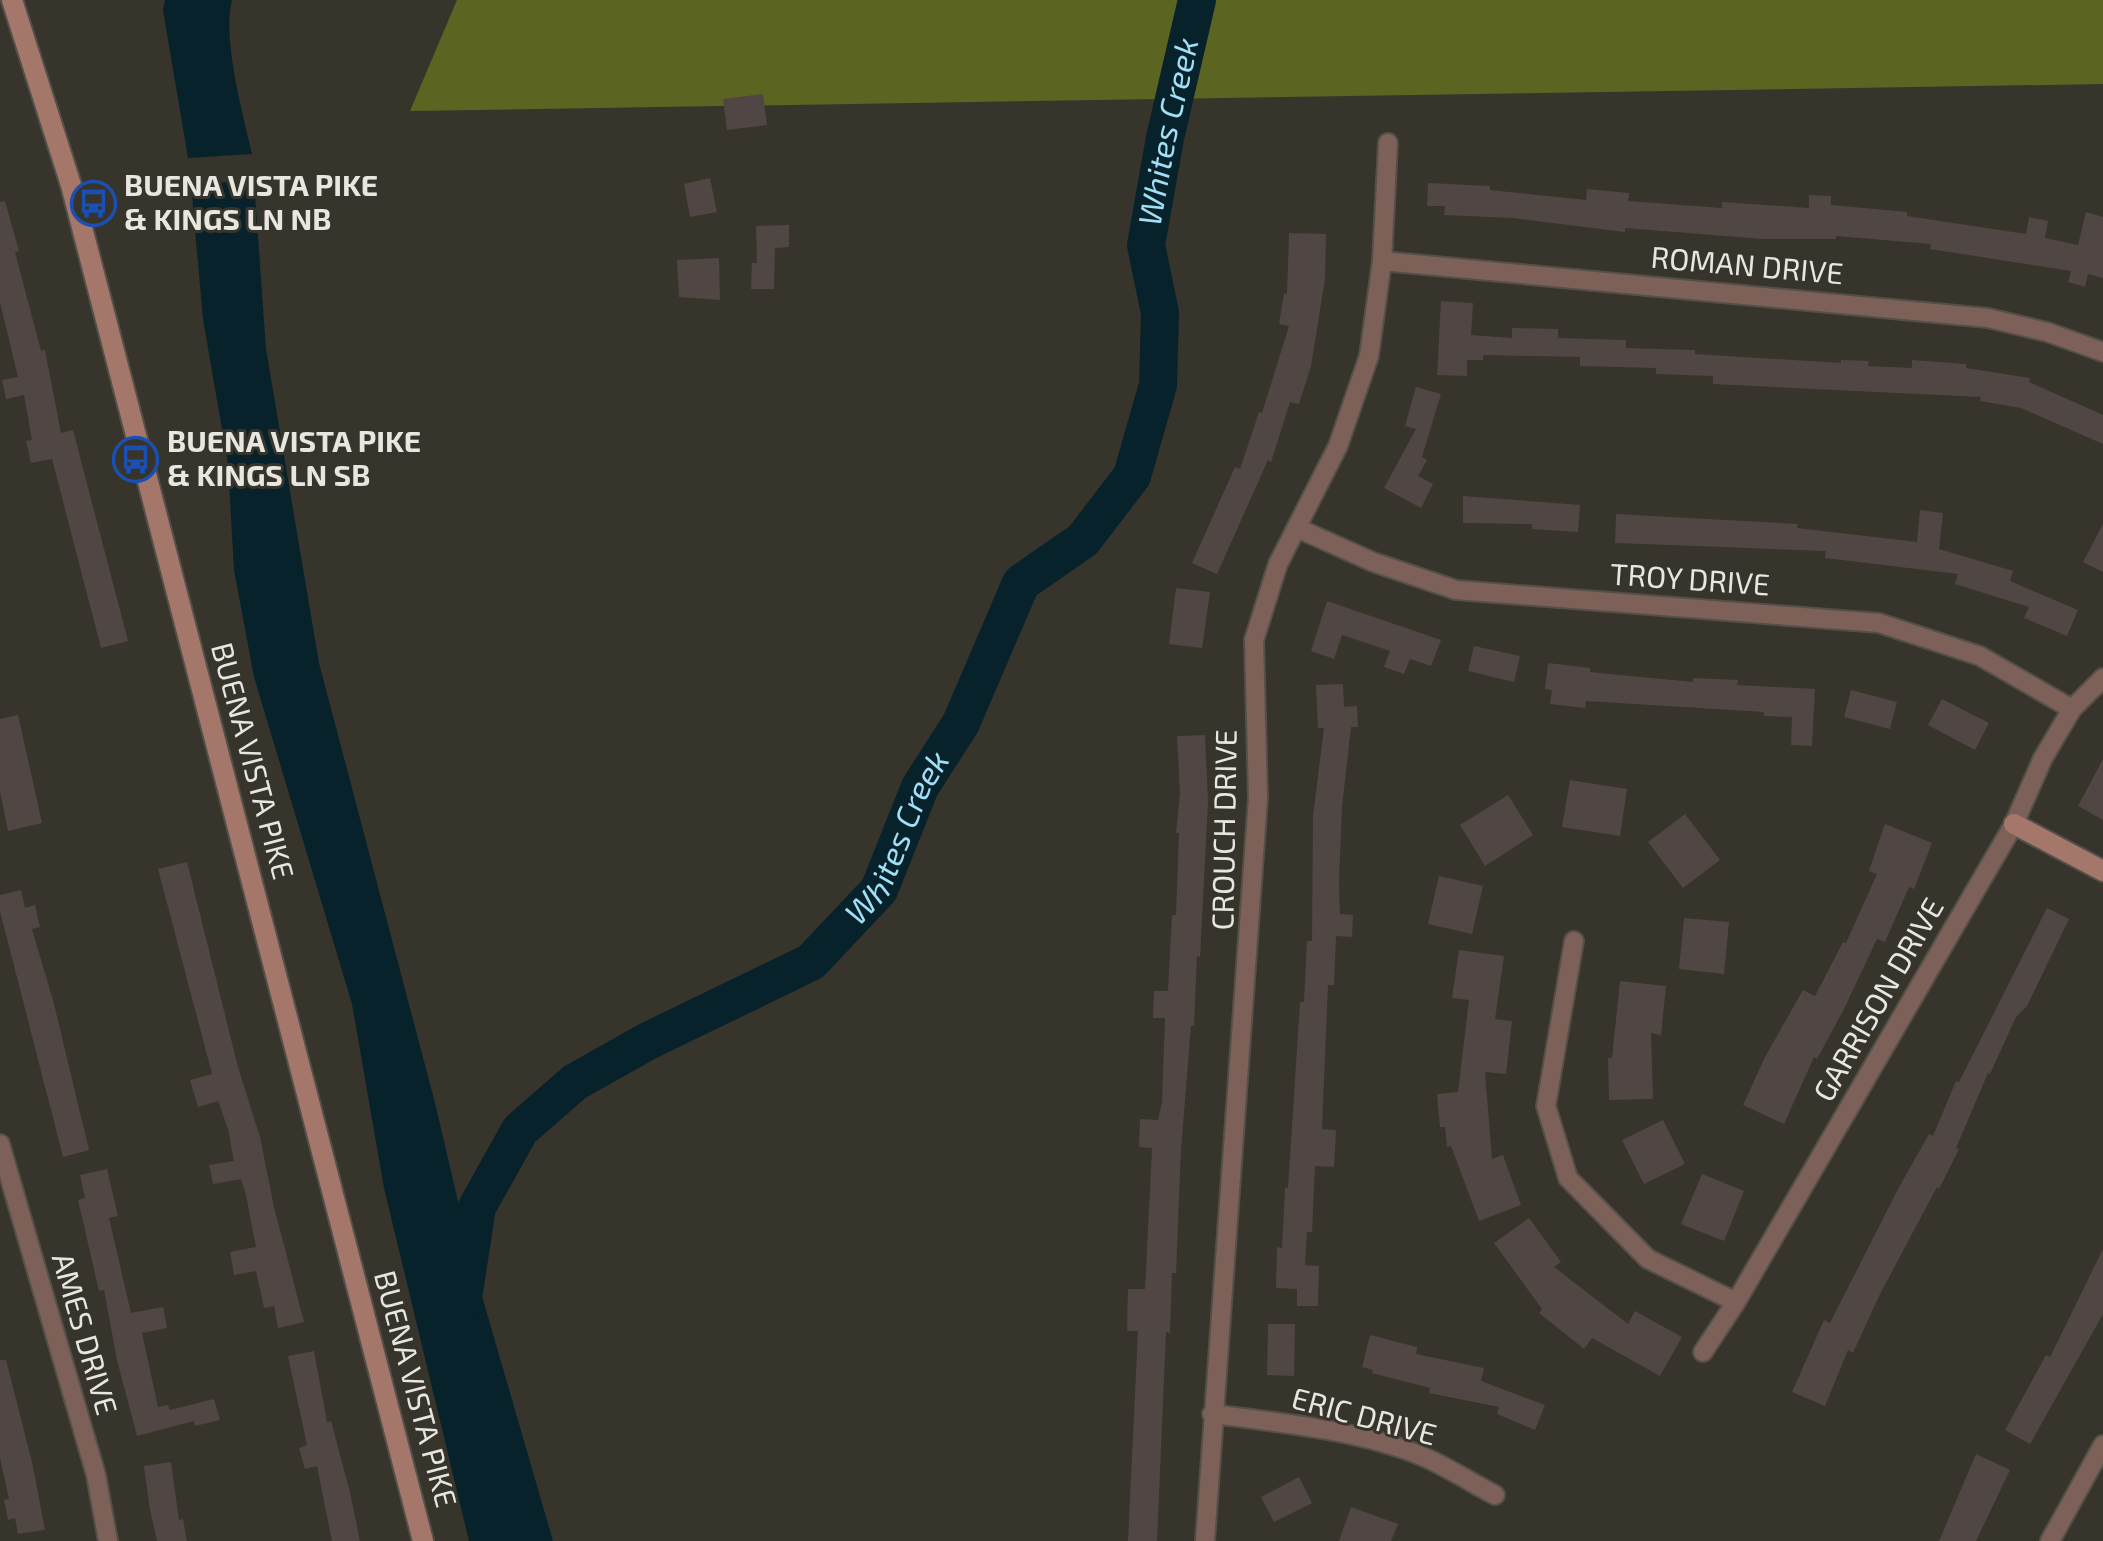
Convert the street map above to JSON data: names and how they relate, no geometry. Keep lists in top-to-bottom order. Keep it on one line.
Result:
{"streets":{"main road":["BUENA VISTA PIKE"],"street":["ROMAN DRIVE","TROY DRIVE","CROUCH DRIVE","GARRISON DRIVE","AMES DRIVE","ERIC DRIVE"]},"crossings":[["ROMAN DRIVE","CROUCH DRIVE"],["TROY DRIVE","CROUCH DRIVE"],["TROY DRIVE","GARRISON DRIVE"],["CROUCH DRIVE","ERIC DRIVE"]],"water":["Whites Creek"],"places":{"bus stop":["BUENA VISTA PIKE & KINGS LN NB","BUENA VISTA PIKE & KINGS LN SB"]}}
